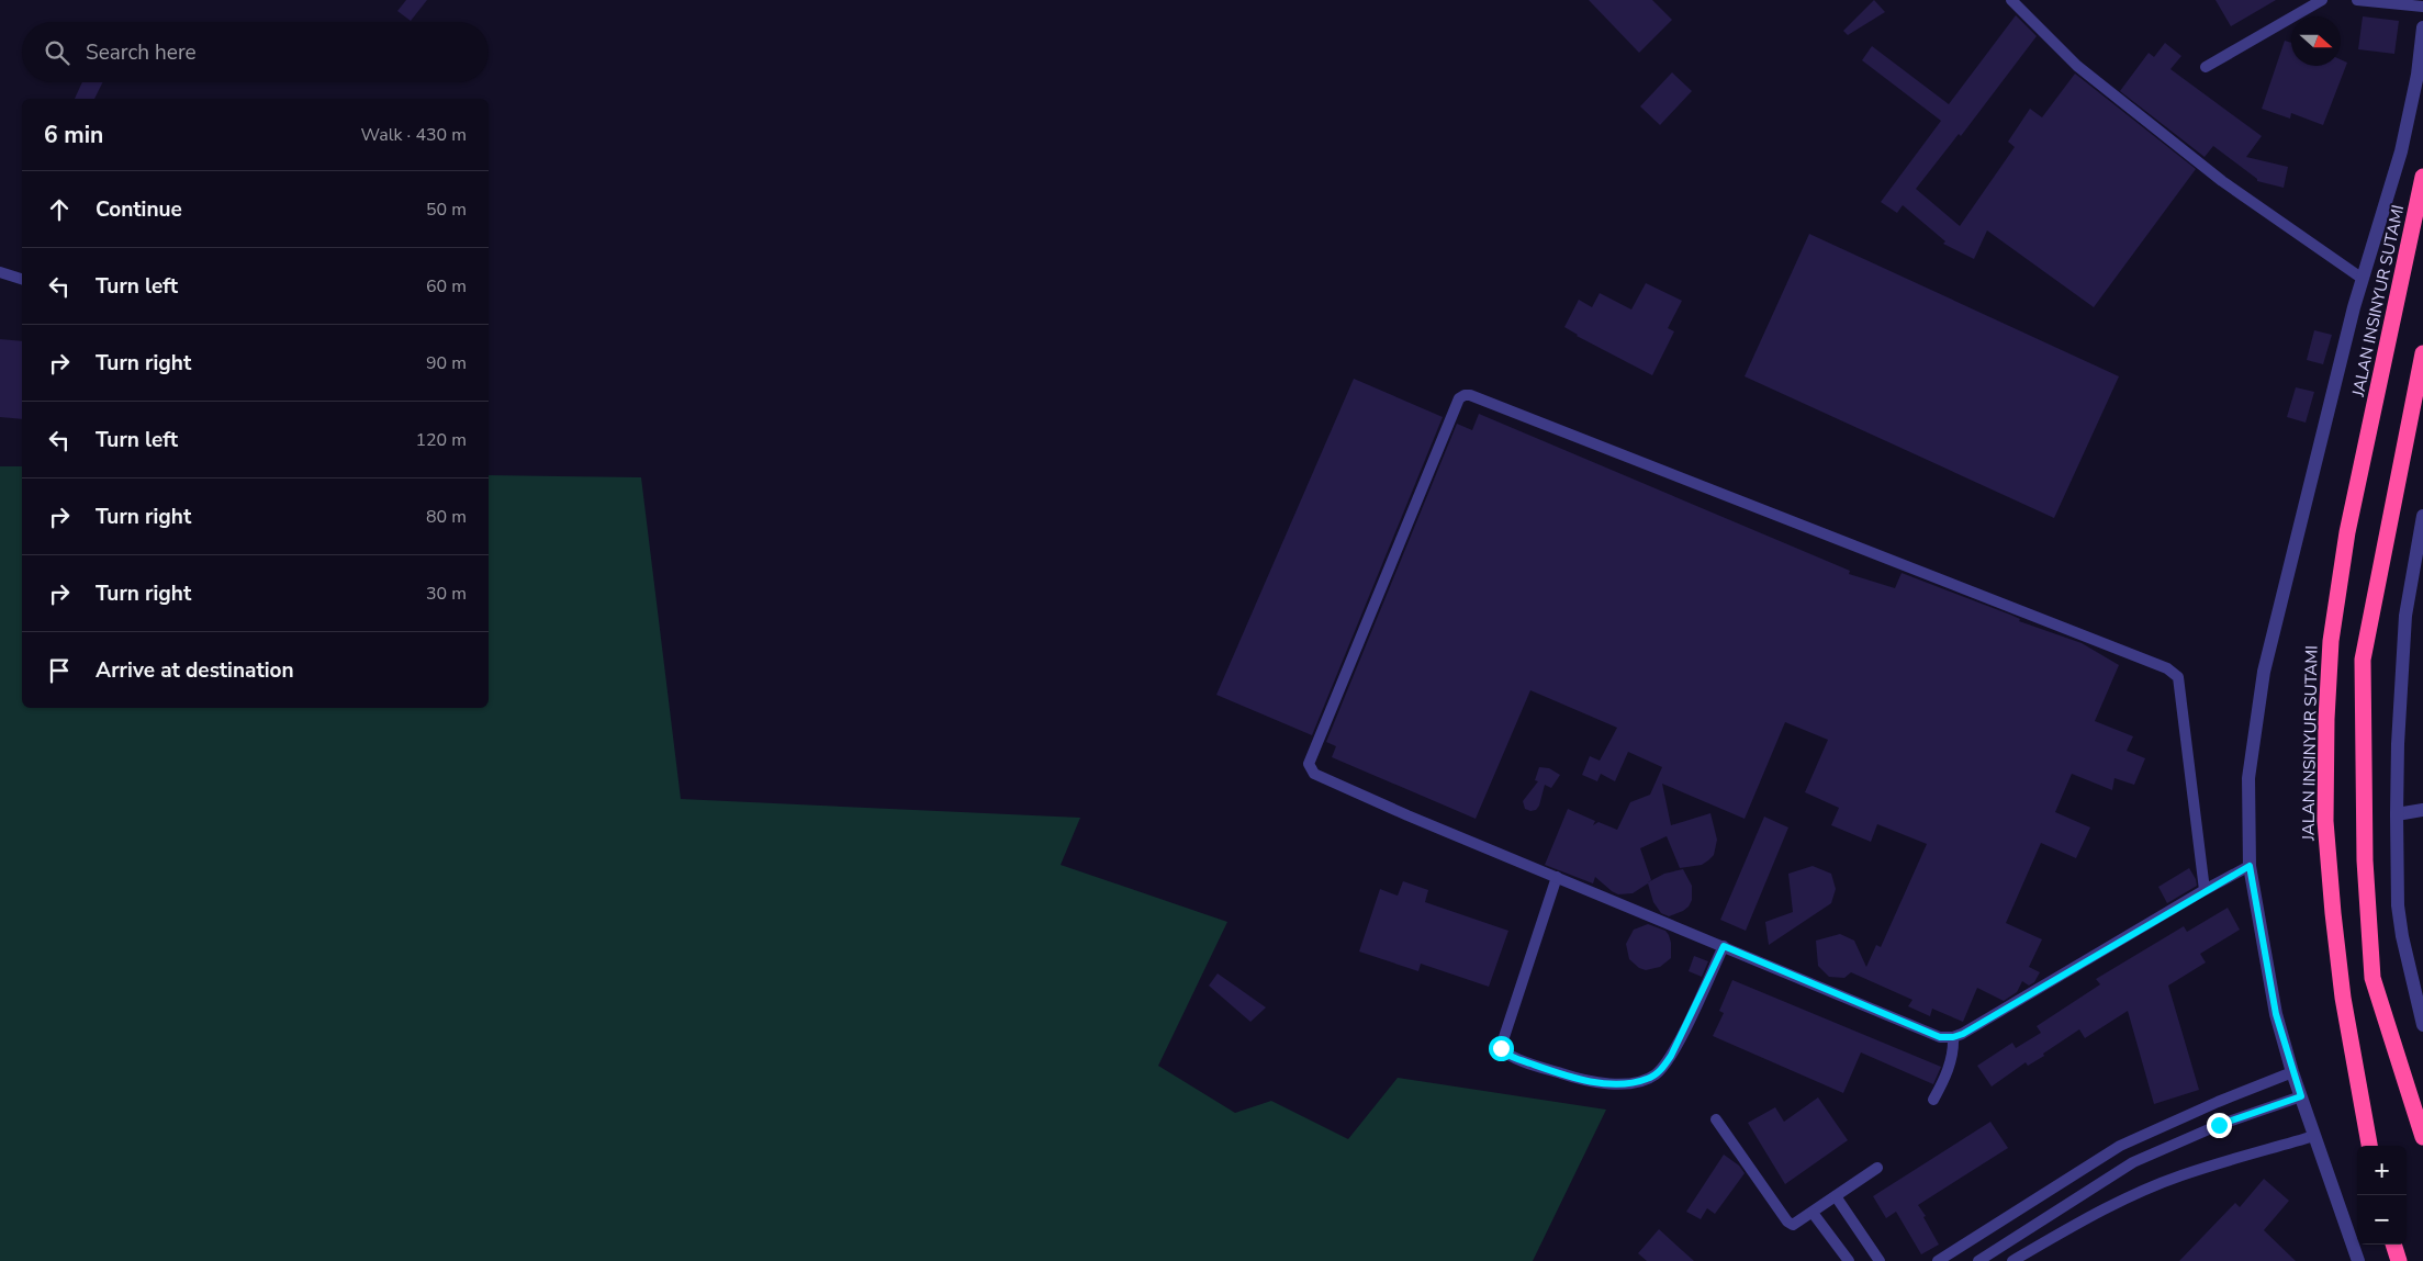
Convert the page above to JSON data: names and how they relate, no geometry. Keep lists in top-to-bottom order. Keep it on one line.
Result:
{"streets":{"highway":["JALAN INSINYUR SUTAMI"]},"north":"right","page":{"search":"Search here","heading":["6 min","Walk · 430 m"],"list":[["Continue","50 m"],["Turn left","60 m"],["Turn right","90 m"],["Turn left","120 m"],["Turn right","80 m"],["Turn right","30 m"],"Arrive at destination"],"map_buttons":["+","−"]}}
